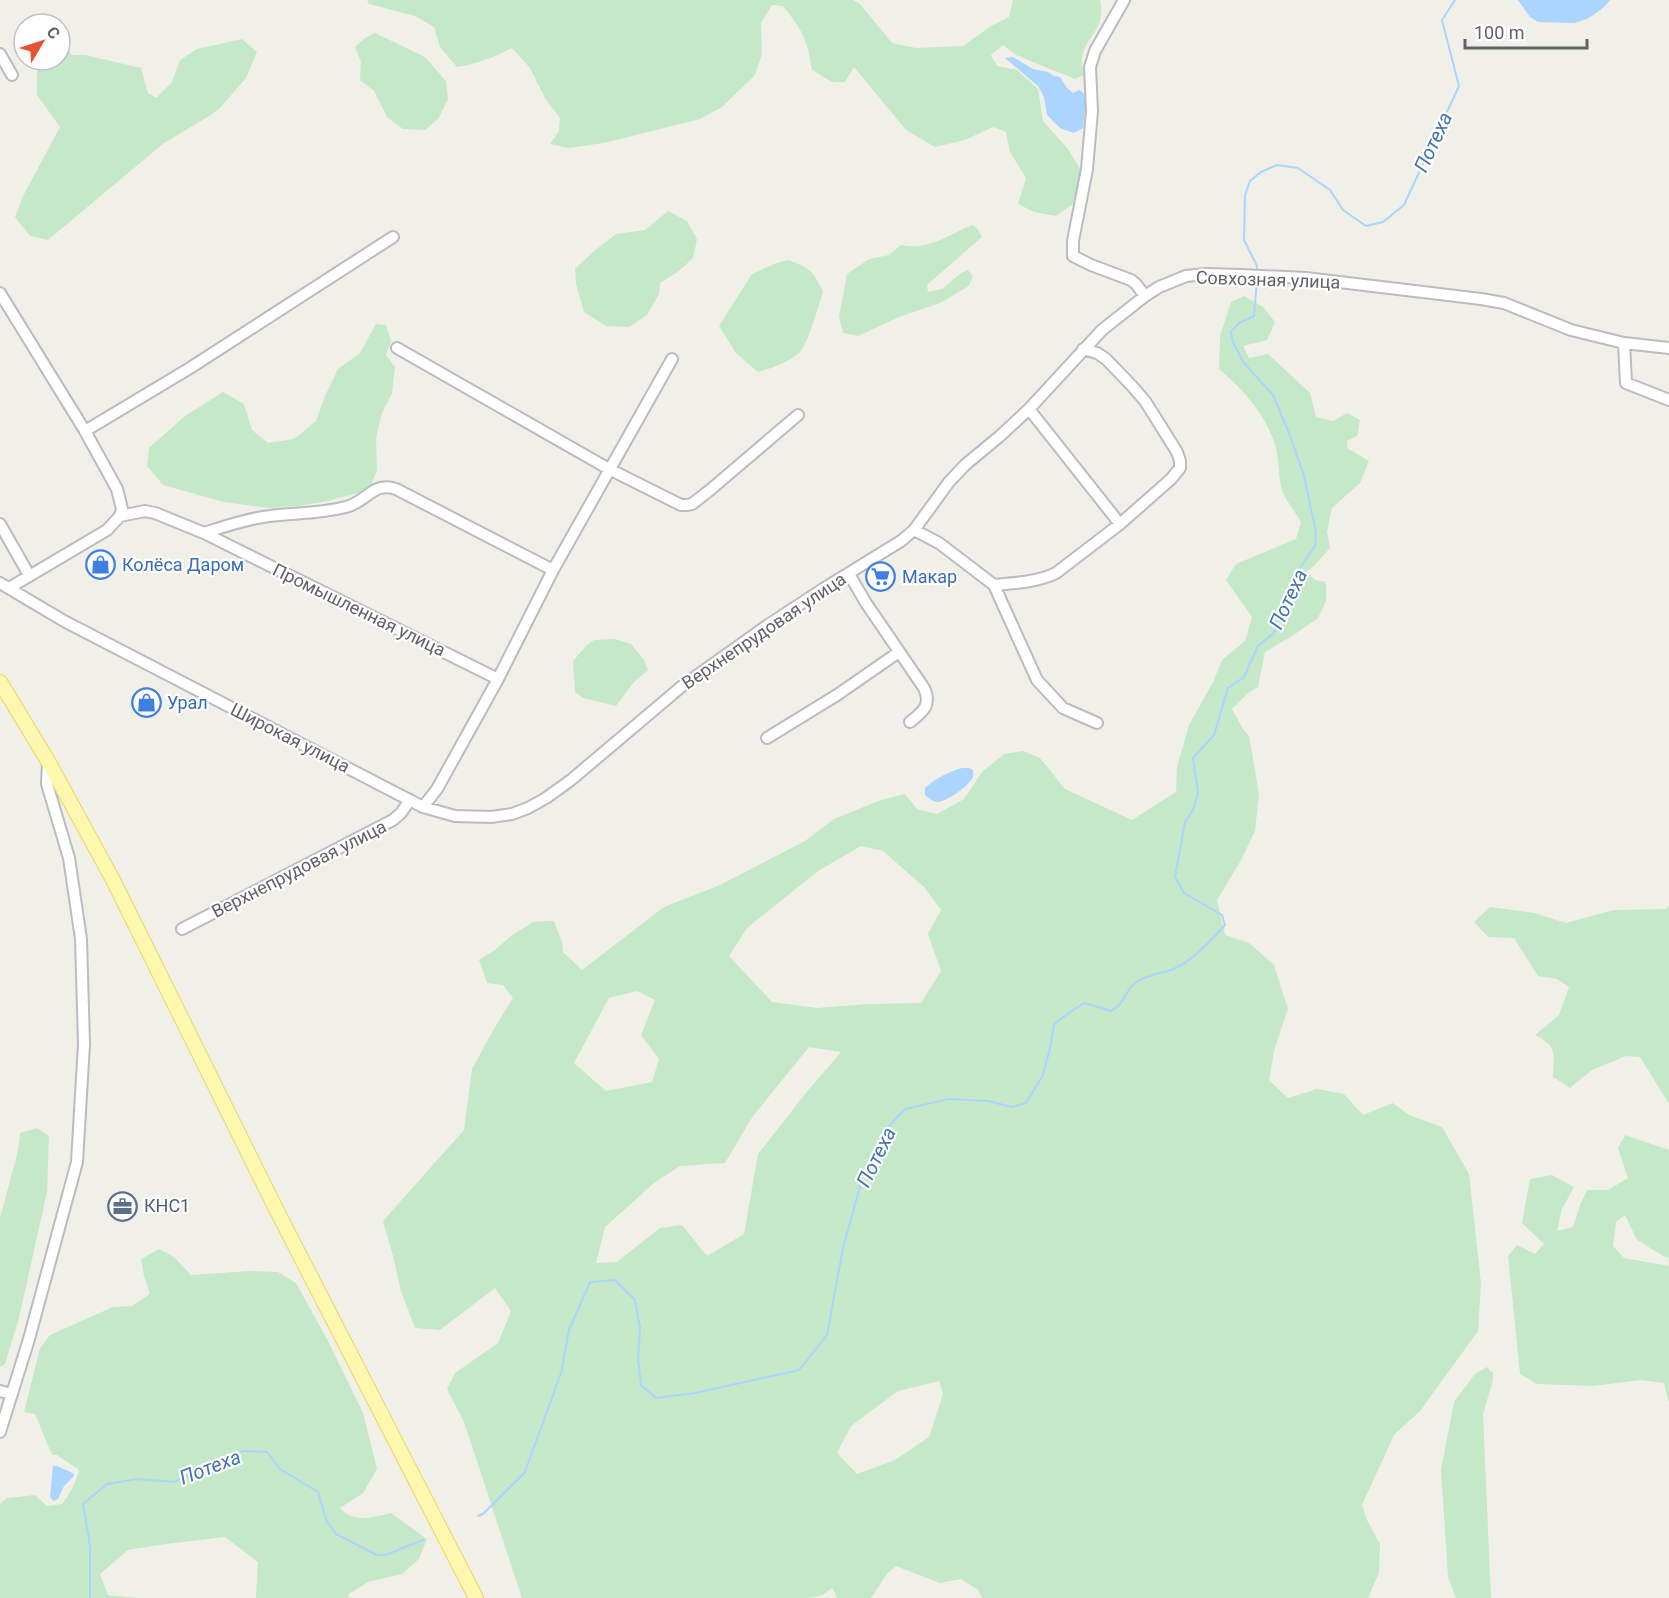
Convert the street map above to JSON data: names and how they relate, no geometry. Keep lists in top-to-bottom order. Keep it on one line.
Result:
{"streets":{"street":["Совхозная улица","Промышленная улица","Верхнепрудовая улица","Широкая улица"]},"crossings":[["Совхозная улица","Верхнепрудовая улица"],["Верхнепрудовая улица","Широкая улица"]],"water":["Потеха"],"places":{"shop":["Колёса Даром","Урал"],"supermarket":["Макар"],"office":["КНС1"]},"scale_bar":"100 m","north":"top right"}
